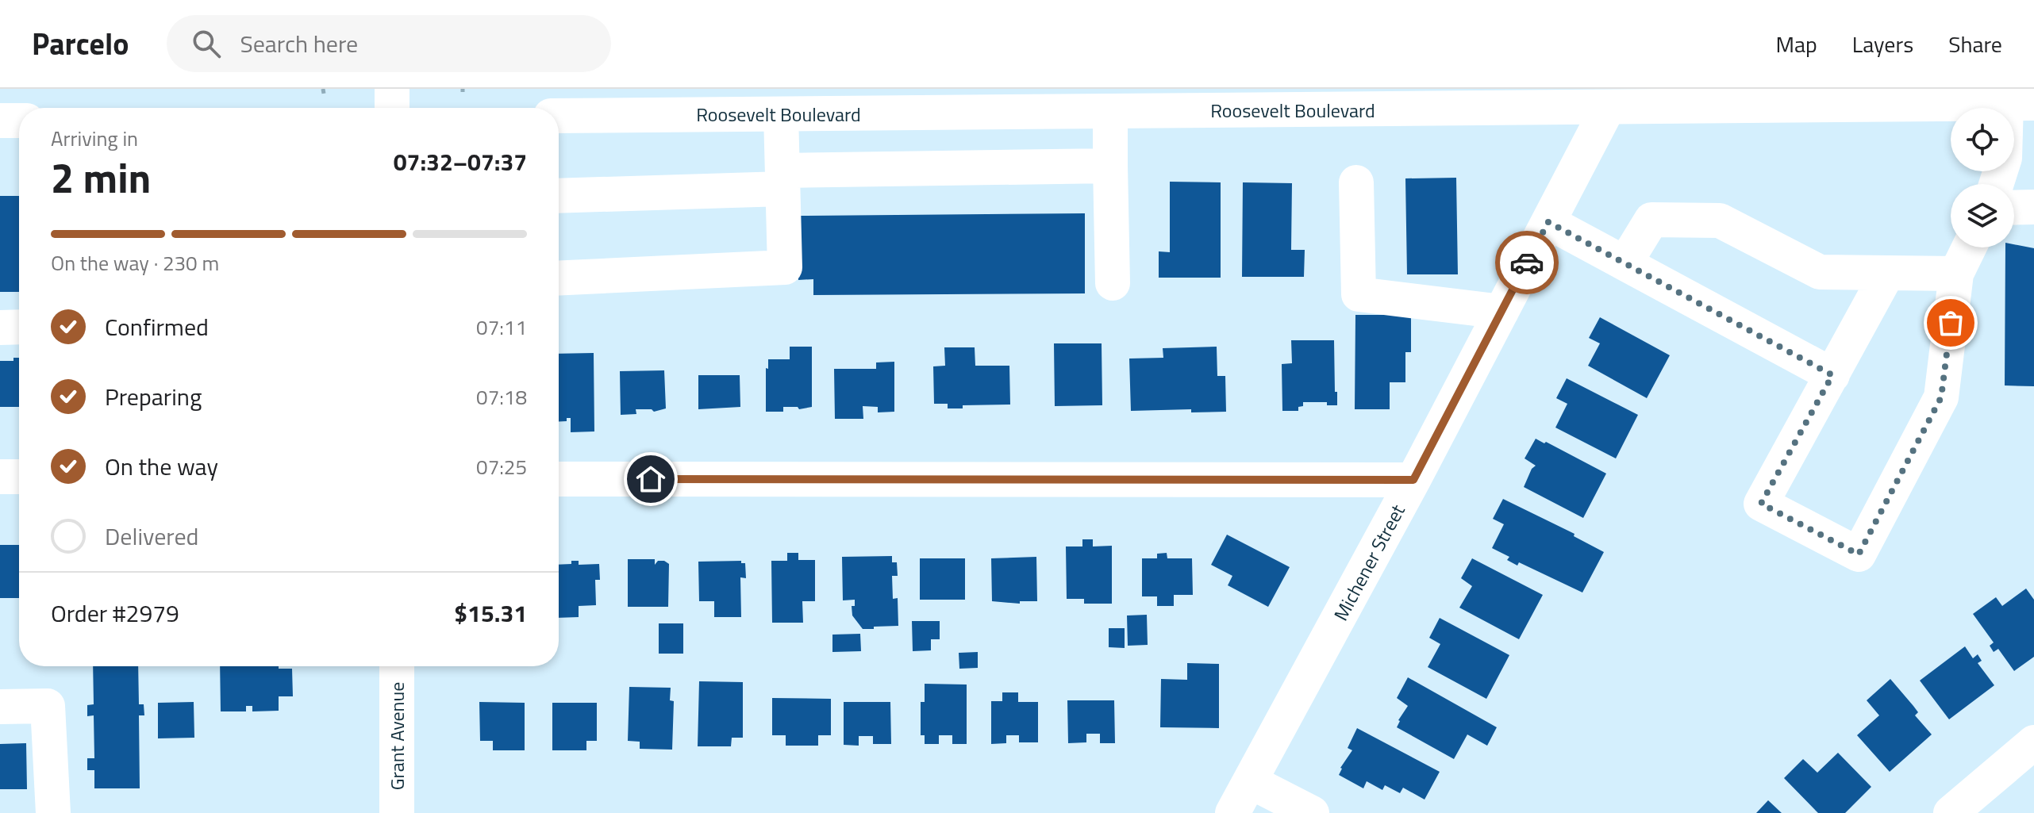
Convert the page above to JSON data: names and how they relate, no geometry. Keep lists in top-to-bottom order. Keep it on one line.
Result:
{"streets":{"main road":["Roosevelt Boulevard","Michener Street","Grant Avenue"]},"crossings":[["Roosevelt Boulevard","Michener Street"]],"page":{"header":"Parcelo","search":"Search here","nav":["Map","Layers","Share"],"heading":["2 min","Arriving in","07:32–07:37"],"panel":["Order #2979","$15.31"],"bar":"On the way · 230 m","list":[["Confirmed","07:11"],["Preparing","07:18"],["On the way","07:25"],"Delivered"]}}
